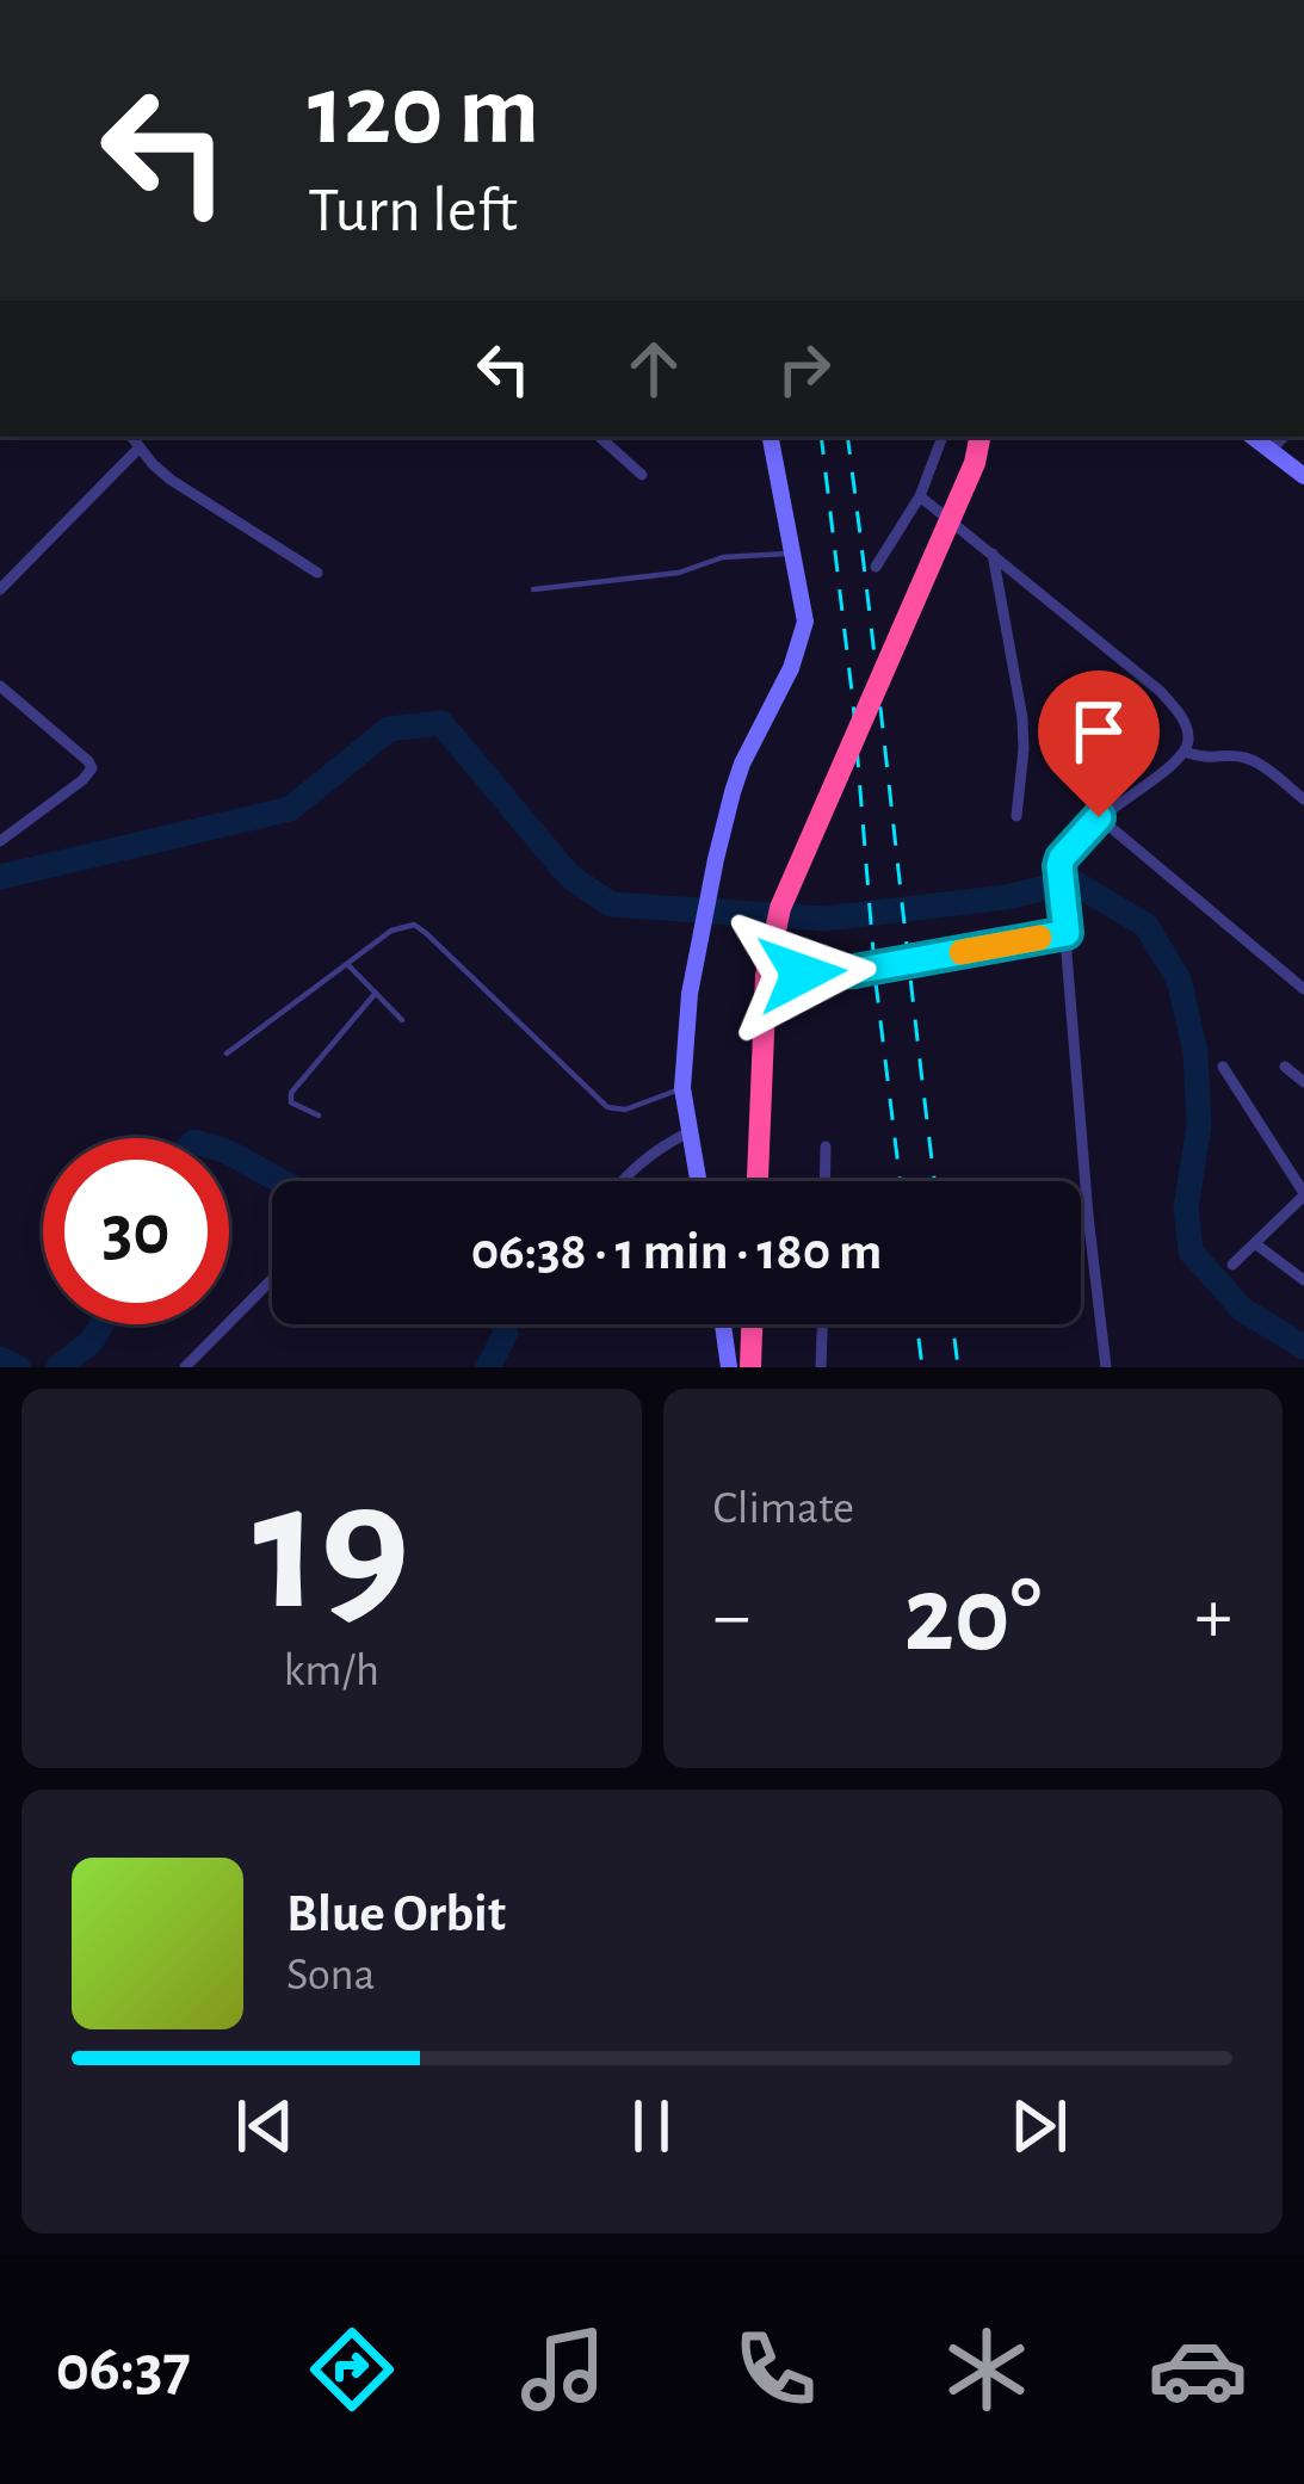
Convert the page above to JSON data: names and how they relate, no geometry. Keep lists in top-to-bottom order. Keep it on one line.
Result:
{"page":{"turn":["120 m","Turn left"],"limit":"30","trip":"06:38 · 1 min · 180 m","tile":[["19","km/h"],"Climate"],"heat":["−","20°","+"],"song":["Blue Orbit","Sona"],"tabs":"06:37"}}
